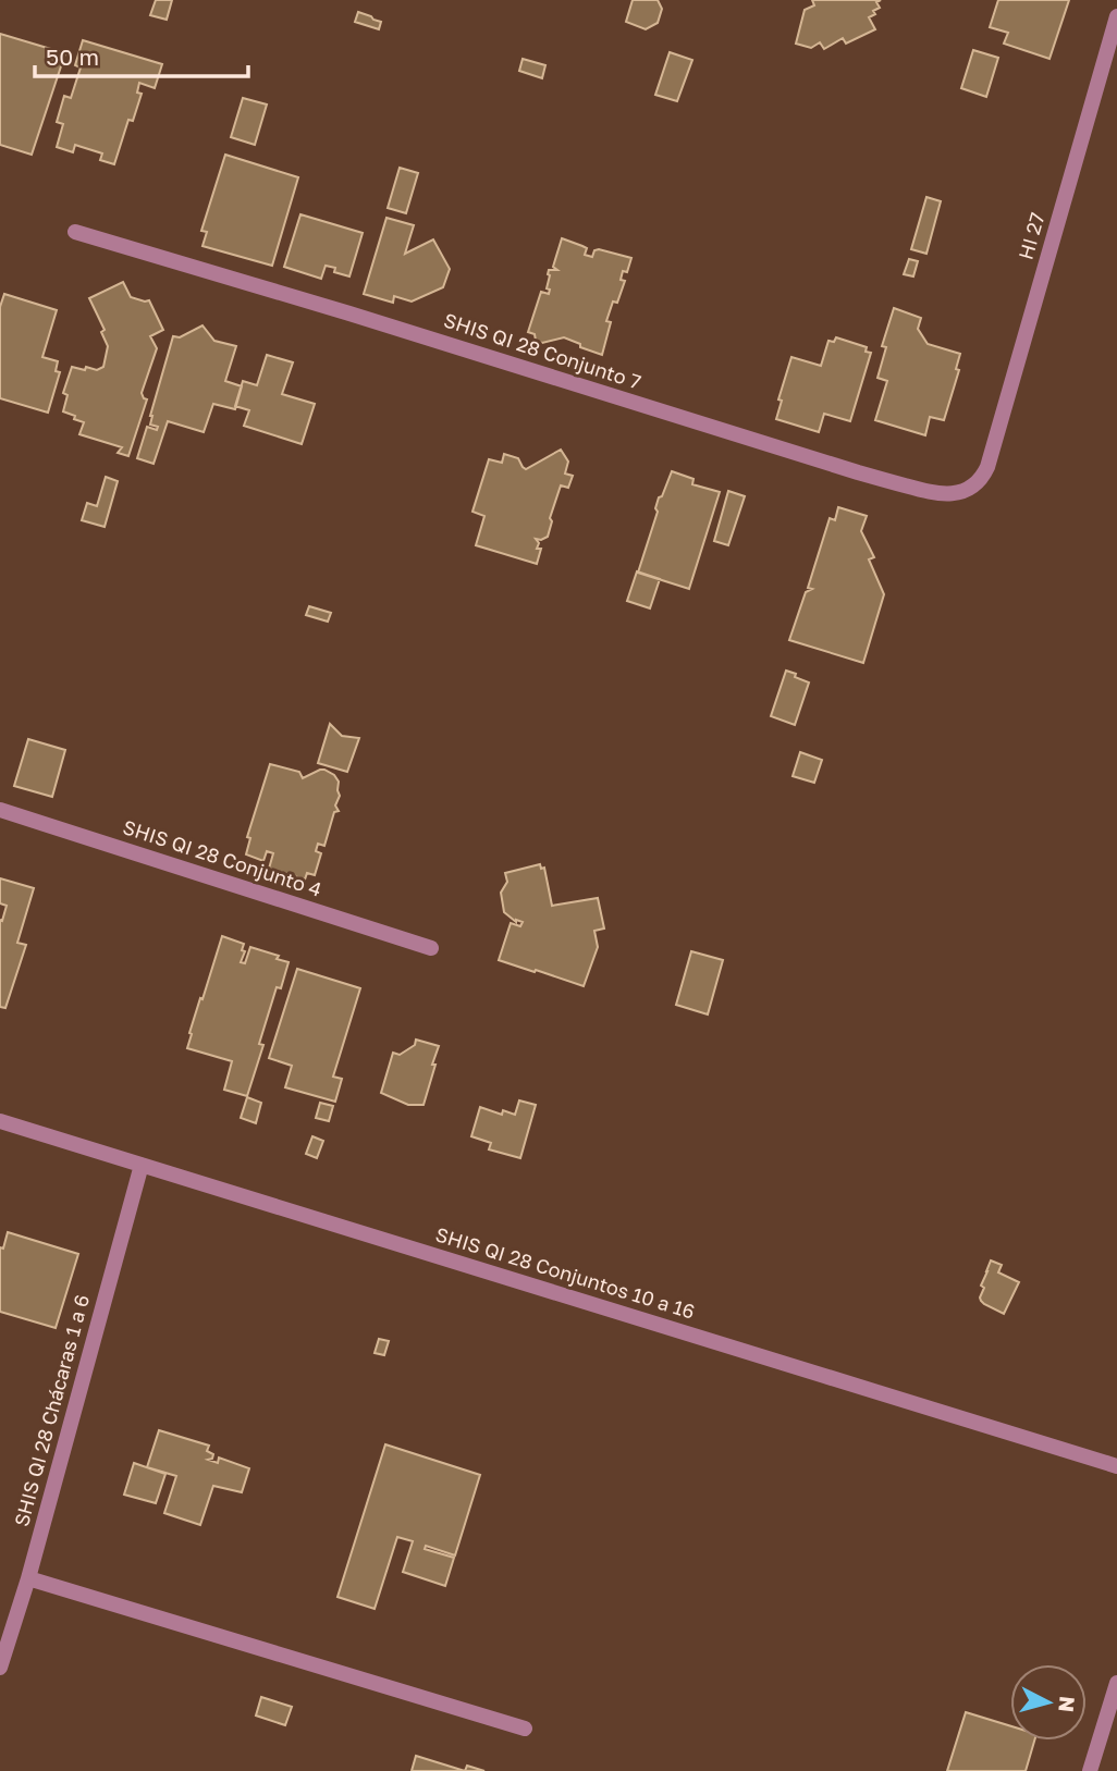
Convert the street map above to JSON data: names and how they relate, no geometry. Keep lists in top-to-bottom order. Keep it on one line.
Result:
{"streets":{"street":["HI 27","SHIS QI 28 Conjunto 7","SHIS QI 28 Conjunto 4","SHIS QI 28 Conjuntos 10 a 16","SHIS QI 28 Chácaras 1 a 6"]},"crossings":[["HI 27","SHIS QI 28 Conjunto 7"],["SHIS QI 28 Conjuntos 10 a 16","SHIS QI 28 Chácaras 1 a 6"]],"scale_bar":"50 m","north":"right"}
